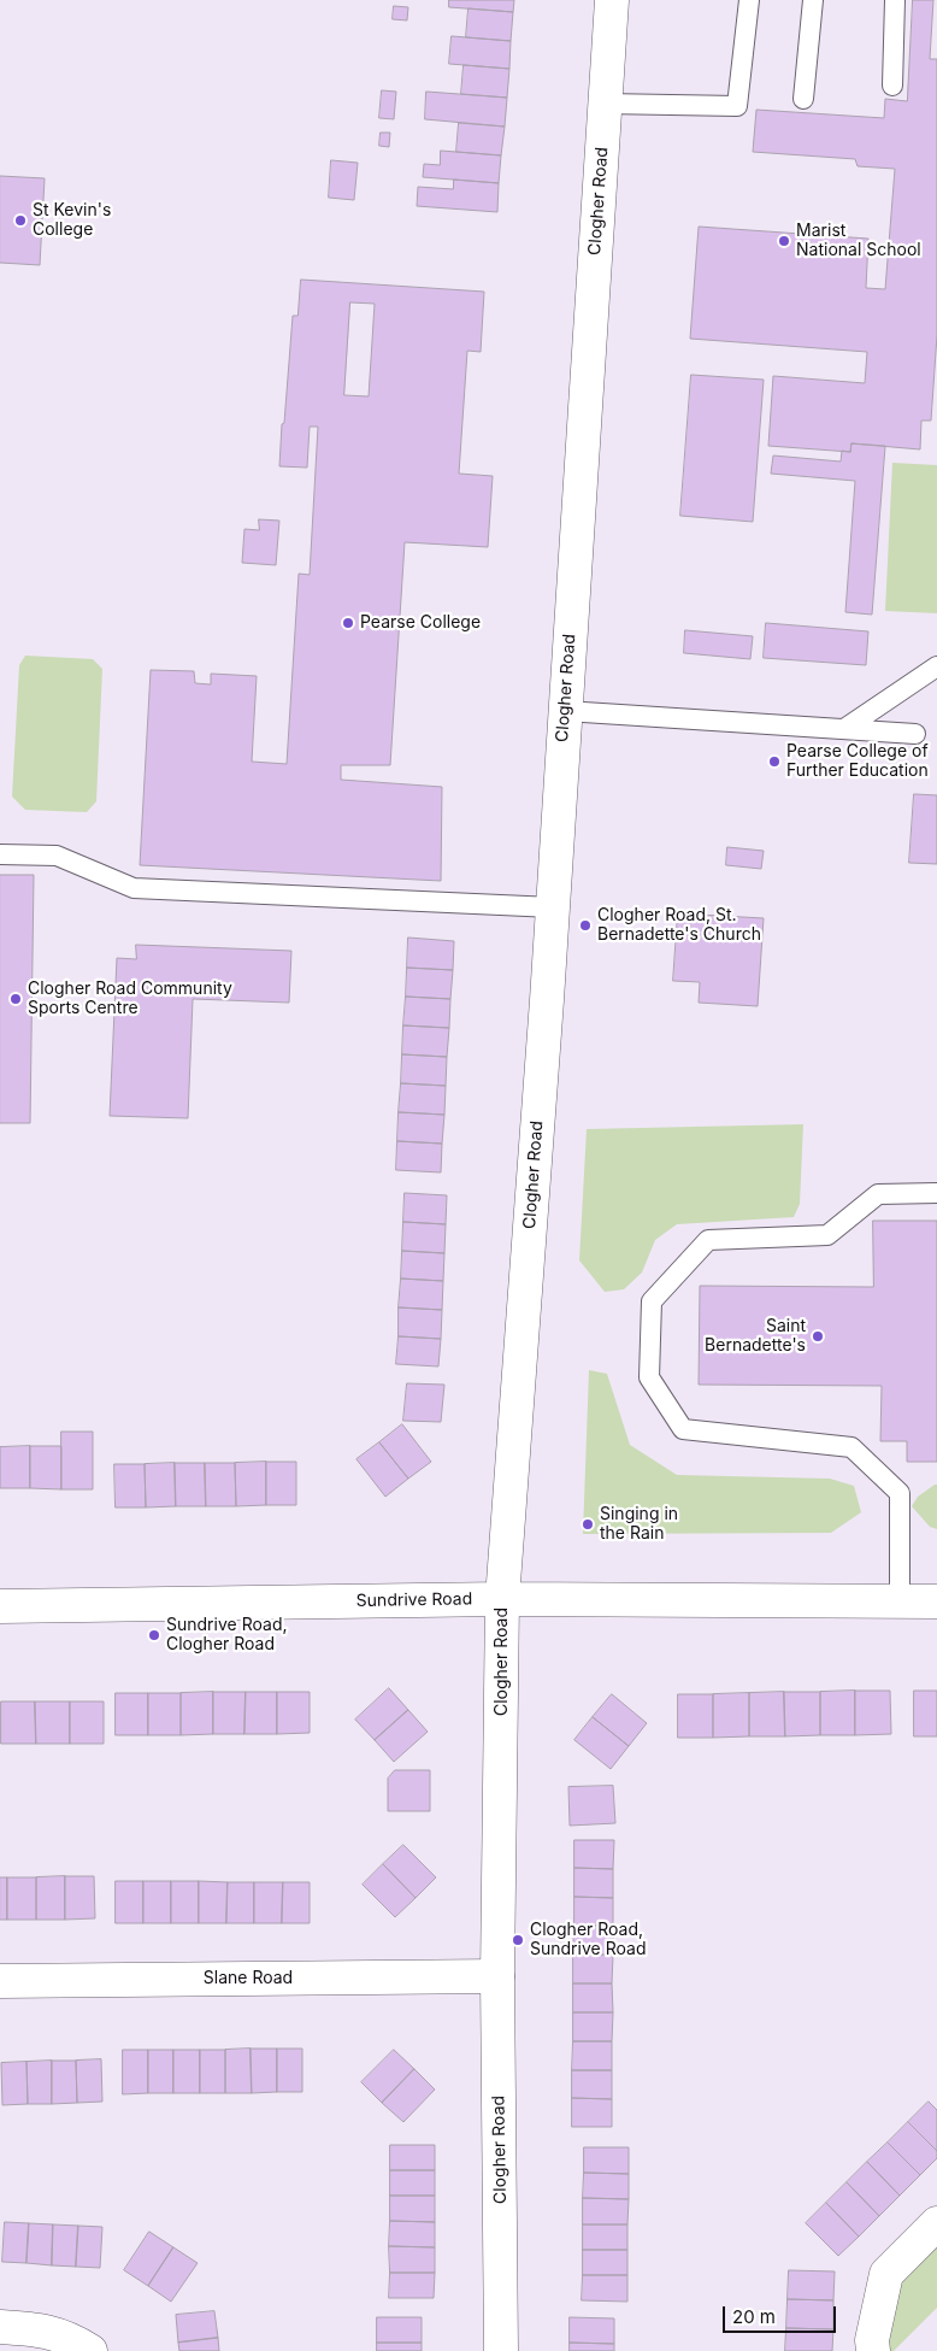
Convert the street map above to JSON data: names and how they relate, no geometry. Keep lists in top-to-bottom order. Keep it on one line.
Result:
{"streets":{"street":["Clogher Road","Sundrive Road","Slane Road"]},"crossings":[["Clogher Road","Sundrive Road"],["Clogher Road","Slane Road"]],"places":["St Kevin's College","Marist National School","Pearse College","Pearse College of Further Education","Clogher Road, St. Bernadette's Church","Clogher Road Community Sports Centre","Saint Bernadette's","Singing in the Rain","Sundrive Road, Clogher Road","Clogher Road, Sundrive Road"],"scale_bar":"20 m"}
